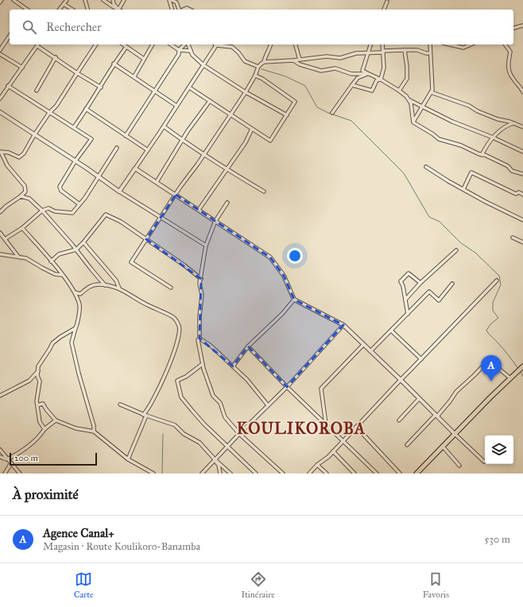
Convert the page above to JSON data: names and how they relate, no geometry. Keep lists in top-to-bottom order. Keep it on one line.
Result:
{"districts":["KOULIKOROBA"],"scale_bar":"200 m","page":{"search":"Rechercher","pins":"A","scale":"200 m","heading":"À proximité","list":[{"mark":"A","name":"Agence Canal+","note":"Magasin · Route Koulikoro-Banamba","value":"530 m"}],"nav":["Carte","Itinéraire","Favoris"]}}
